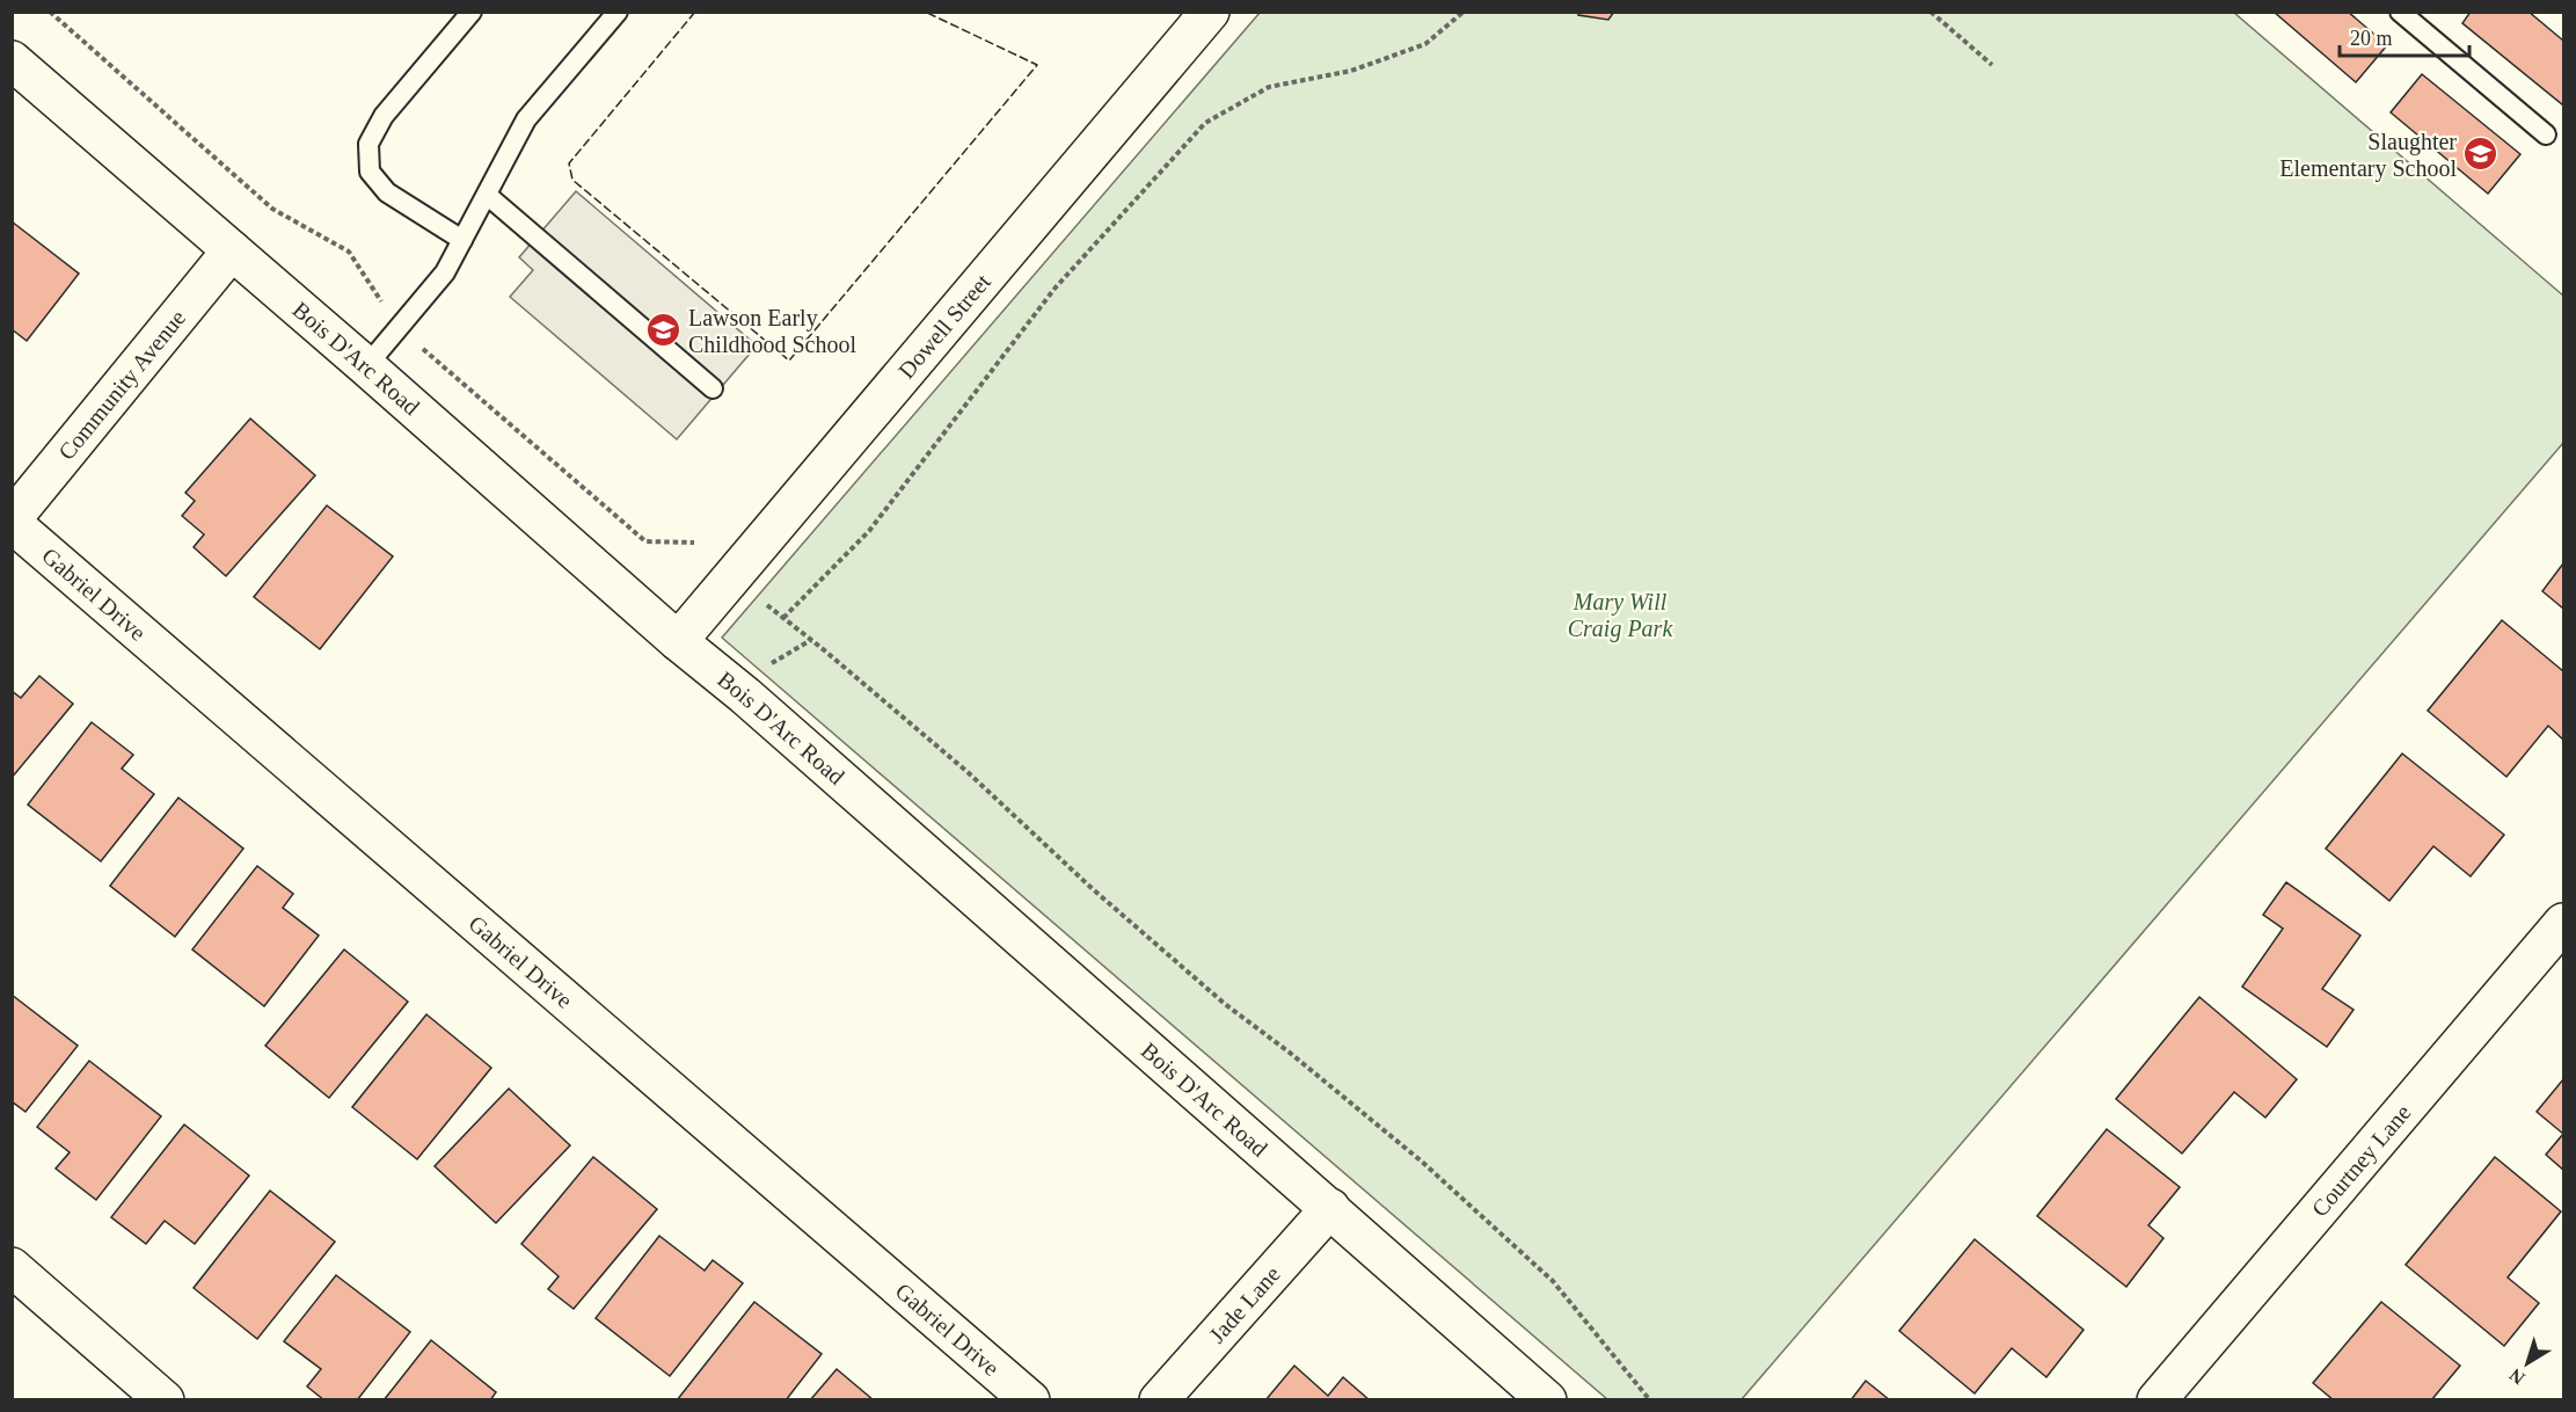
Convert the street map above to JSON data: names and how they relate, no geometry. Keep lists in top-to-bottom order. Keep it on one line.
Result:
{"streets":{"street":["Dowell Street","Bois D'Arc Road","Community Avenue","Gabriel Drive","Courtney Lane","Jade Lane"]},"crossings":[["Dowell Street","Bois D'Arc Road"],["Bois D'Arc Road","Community Avenue"],["Bois D'Arc Road","Jade Lane"],["Community Avenue","Gabriel Drive"]],"parks":["Mary Will Craig Park"],"places":{"school or university":["Slaughter Elementary School","Lawson Early Childhood School"]},"scale_bar":"20 m","north":"bottom left"}
